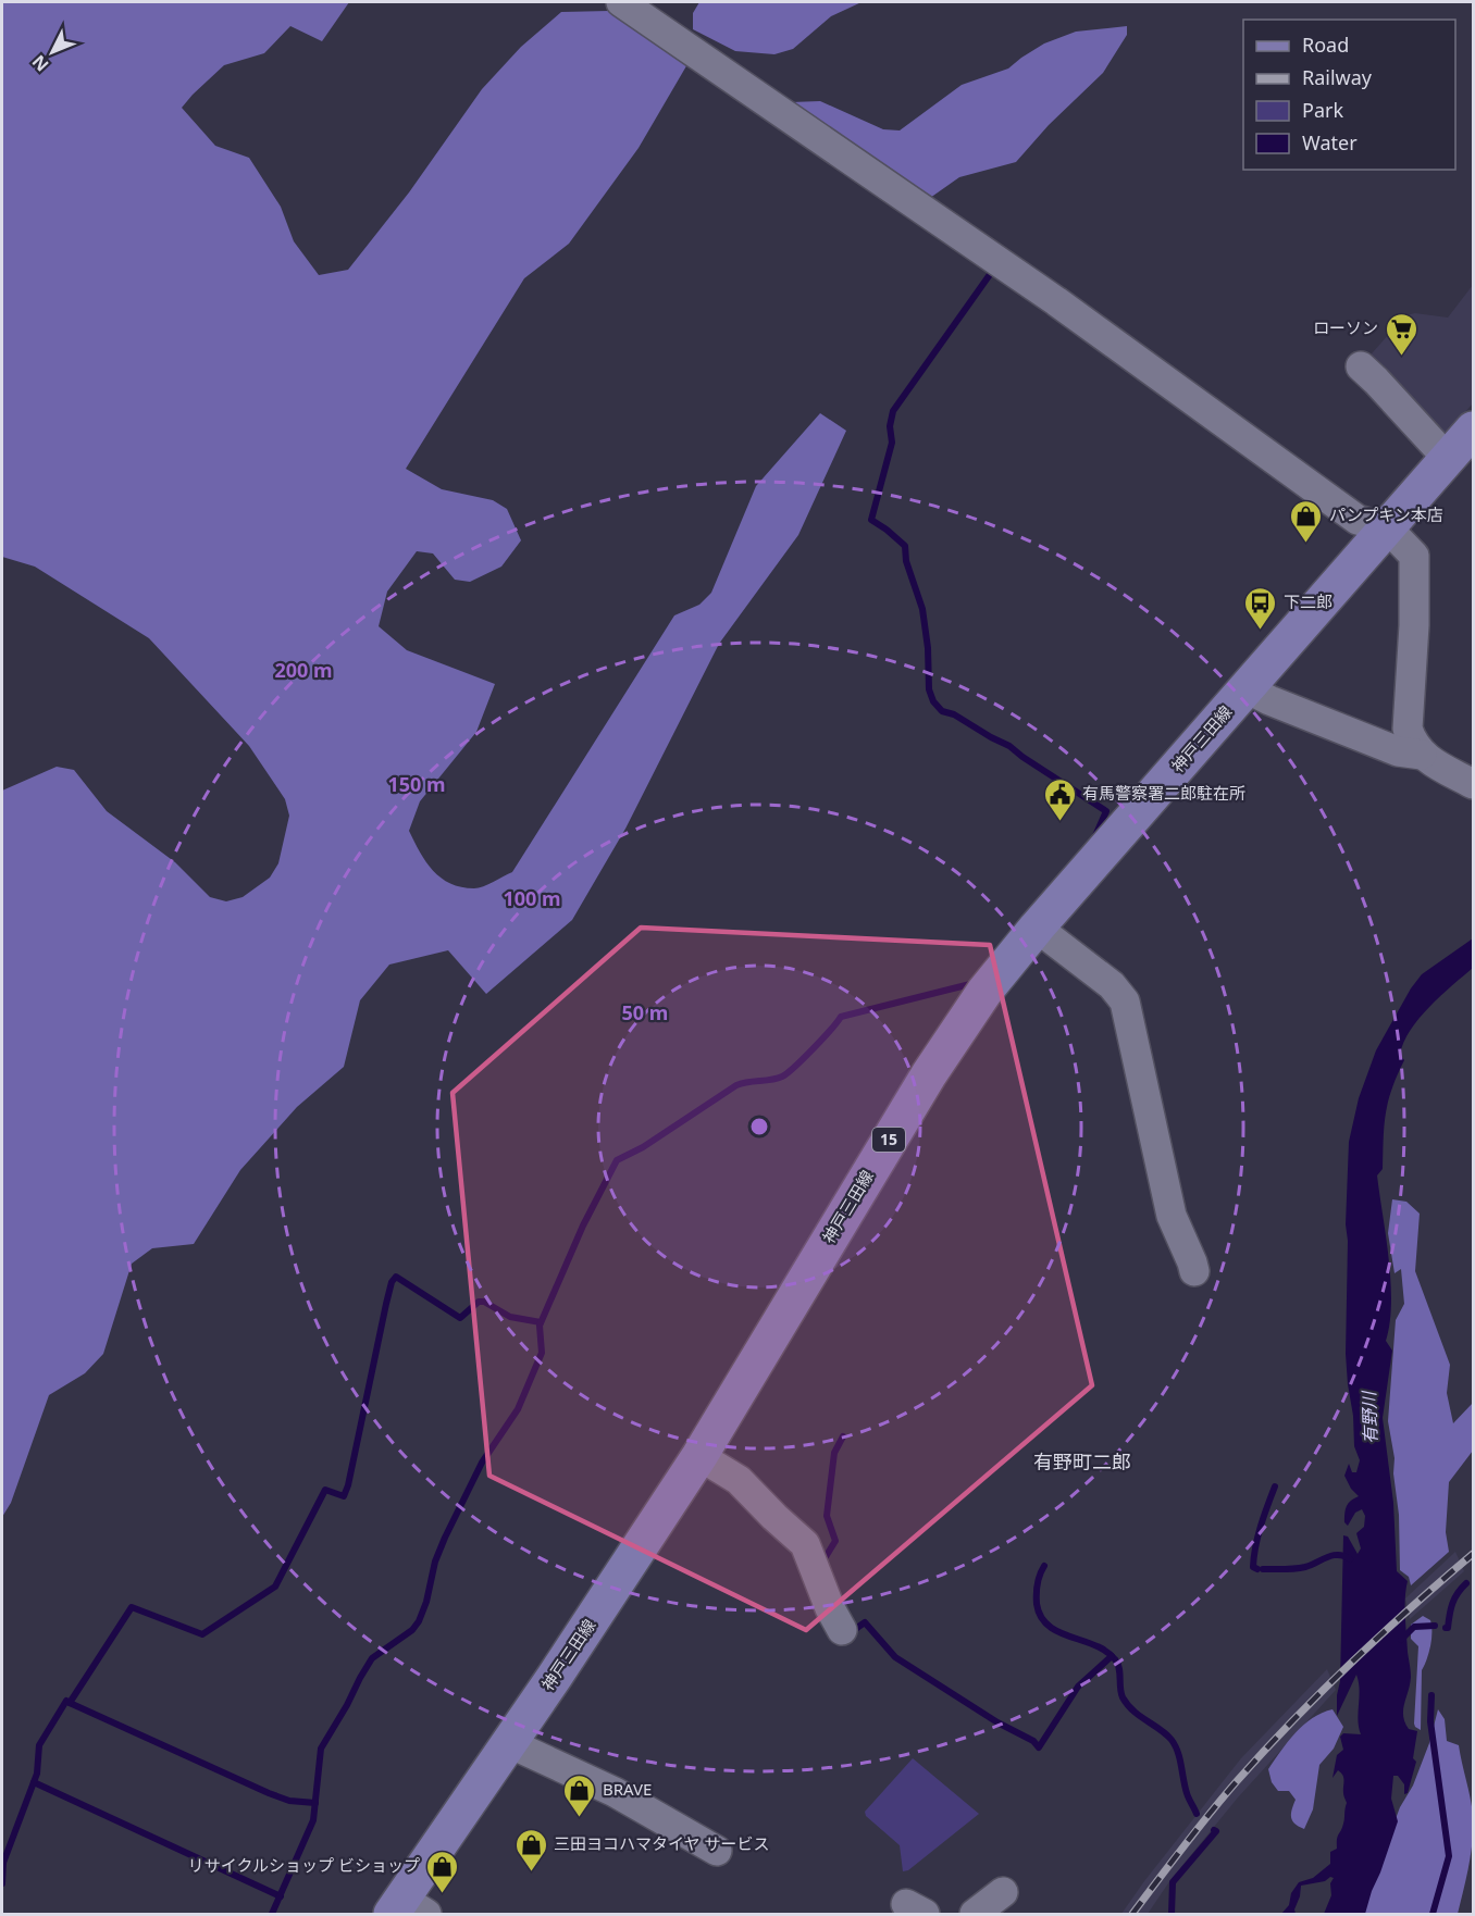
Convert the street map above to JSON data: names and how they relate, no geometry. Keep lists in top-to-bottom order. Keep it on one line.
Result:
{"streets":{"main road":["神戸三田線","15"]},"districts":["有野町二郎"],"water":["有野川"],"places":{"supermarket":["ローソン"],"shop":["パンプキン本店","BRAVE","三田ヨコハマタイヤ サービス","リサイクルショップ ビショップ"],"bus stop":["下二郎"],"public building":["有馬警察署二郎駐在所"]},"legend":["Road","Railway","Park","Water"],"north":"bottom left","rings":["200 m","150 m","100 m","50 m"]}
